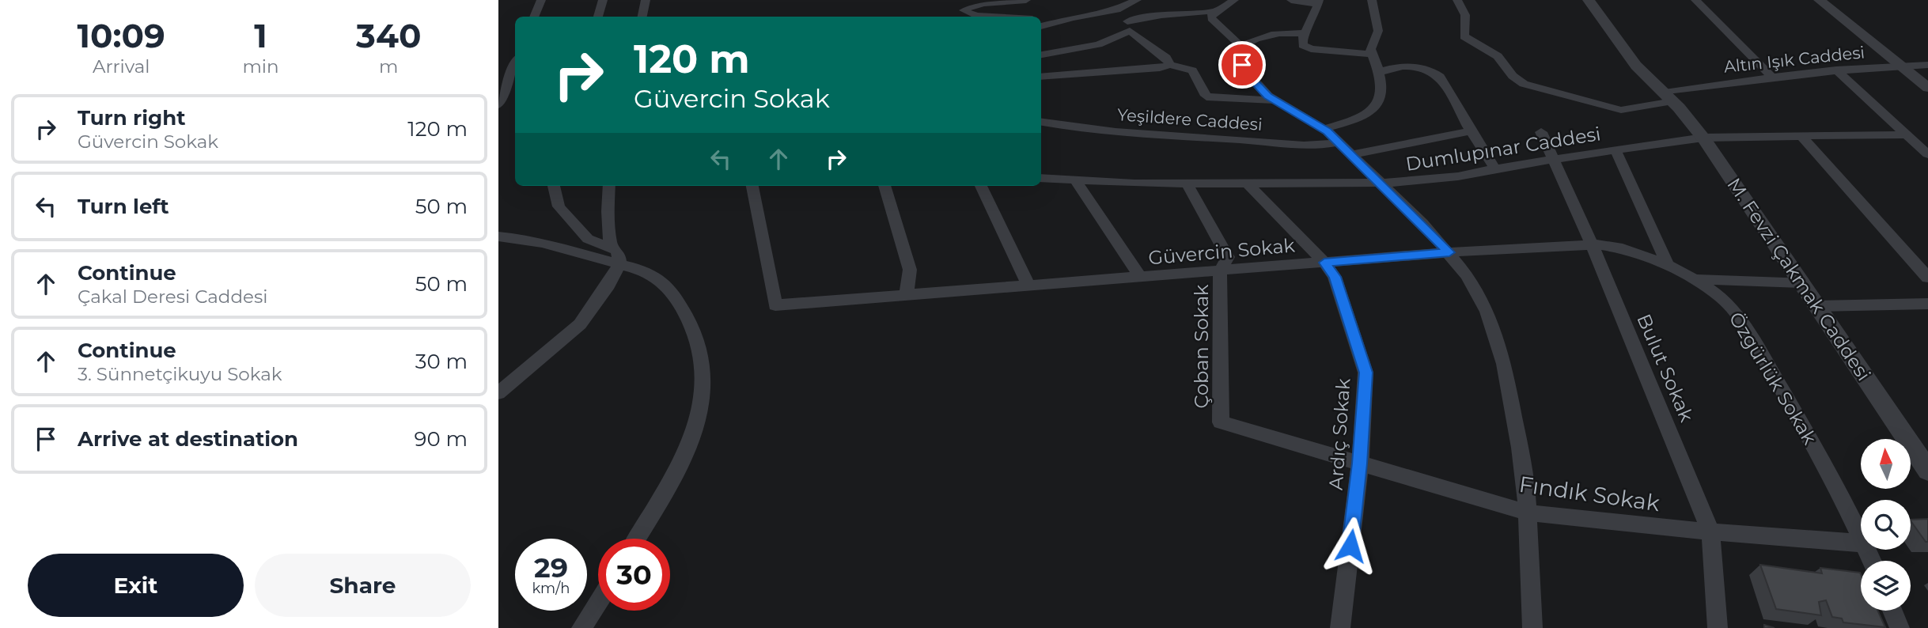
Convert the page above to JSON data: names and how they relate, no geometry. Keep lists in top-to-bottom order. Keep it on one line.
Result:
{"streets":{"street":["Altın Işık Caddesi","Yeşildere Caddesi","Dumlupınar Caddesi","Güvercin Sokak","M. Fevzi Çakmak Caddesi","Çoban Sokak","Bulut Sokak","Özgürlük Sokak","Ardıç Sokak","Fındık Sokak"]},"crossings":[["Altın Işık Caddesi","M. Fevzi Çakmak Caddesi"],["Dumlupınar Caddesi","M. Fevzi Çakmak Caddesi"],["Dumlupınar Caddesi","Çoban Sokak"],["Dumlupınar Caddesi","Bulut Sokak"],["Dumlupınar Caddesi","Ardıç Sokak"],["Güvercin Sokak","Çoban Sokak"],["Güvercin Sokak","Bulut Sokak"],["Güvercin Sokak","Özgürlük Sokak"],["Güvercin Sokak","Ardıç Sokak"],["Çoban Sokak","Fındık Sokak"],["Bulut Sokak","Fındık Sokak"],["Ardıç Sokak","Fındık Sokak"]],"north":"top","page":{"eta":["10:09","Arrival","1","min","340","m"],"turn":["120 m","Güvercin Sokak"],"list":[{"name":"Turn right","note":"Güvercin Sokak","value":"120 m"},{"name":"Turn left","value":"50 m"},{"name":"Continue","note":"Çakal Deresi Caddesi","value":"50 m"},{"name":"Continue","note":"3. Sünnetçikuyu Sokak","value":"30 m"},{"name":"Arrive at destination","value":"90 m"}],"speed":"29 km/h","limit":"30","buttons":["Exit","Share"]}}
